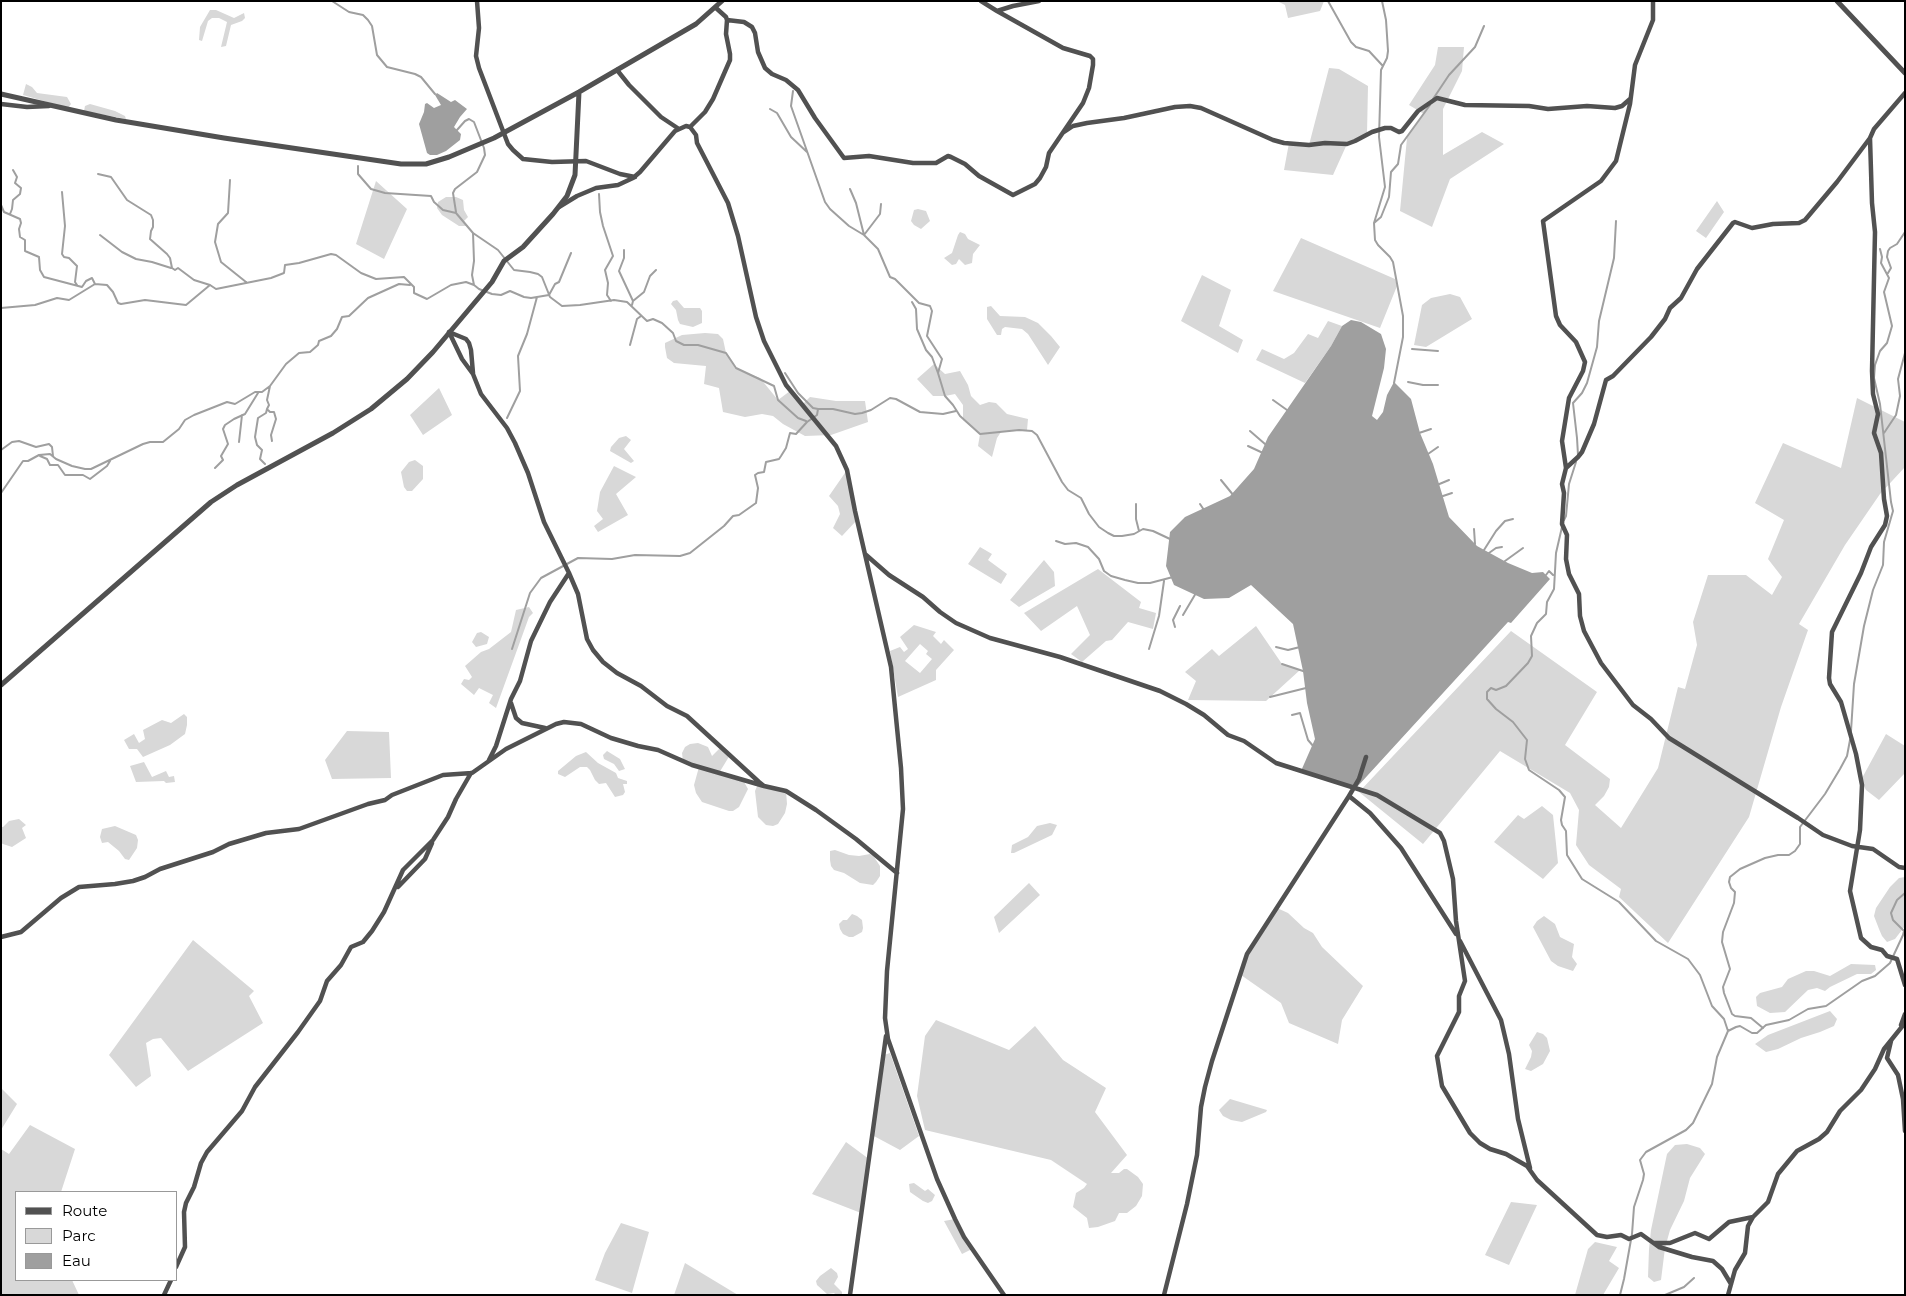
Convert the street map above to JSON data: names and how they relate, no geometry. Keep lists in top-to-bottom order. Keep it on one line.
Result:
{"legend":["Route","Parc","Eau"]}
